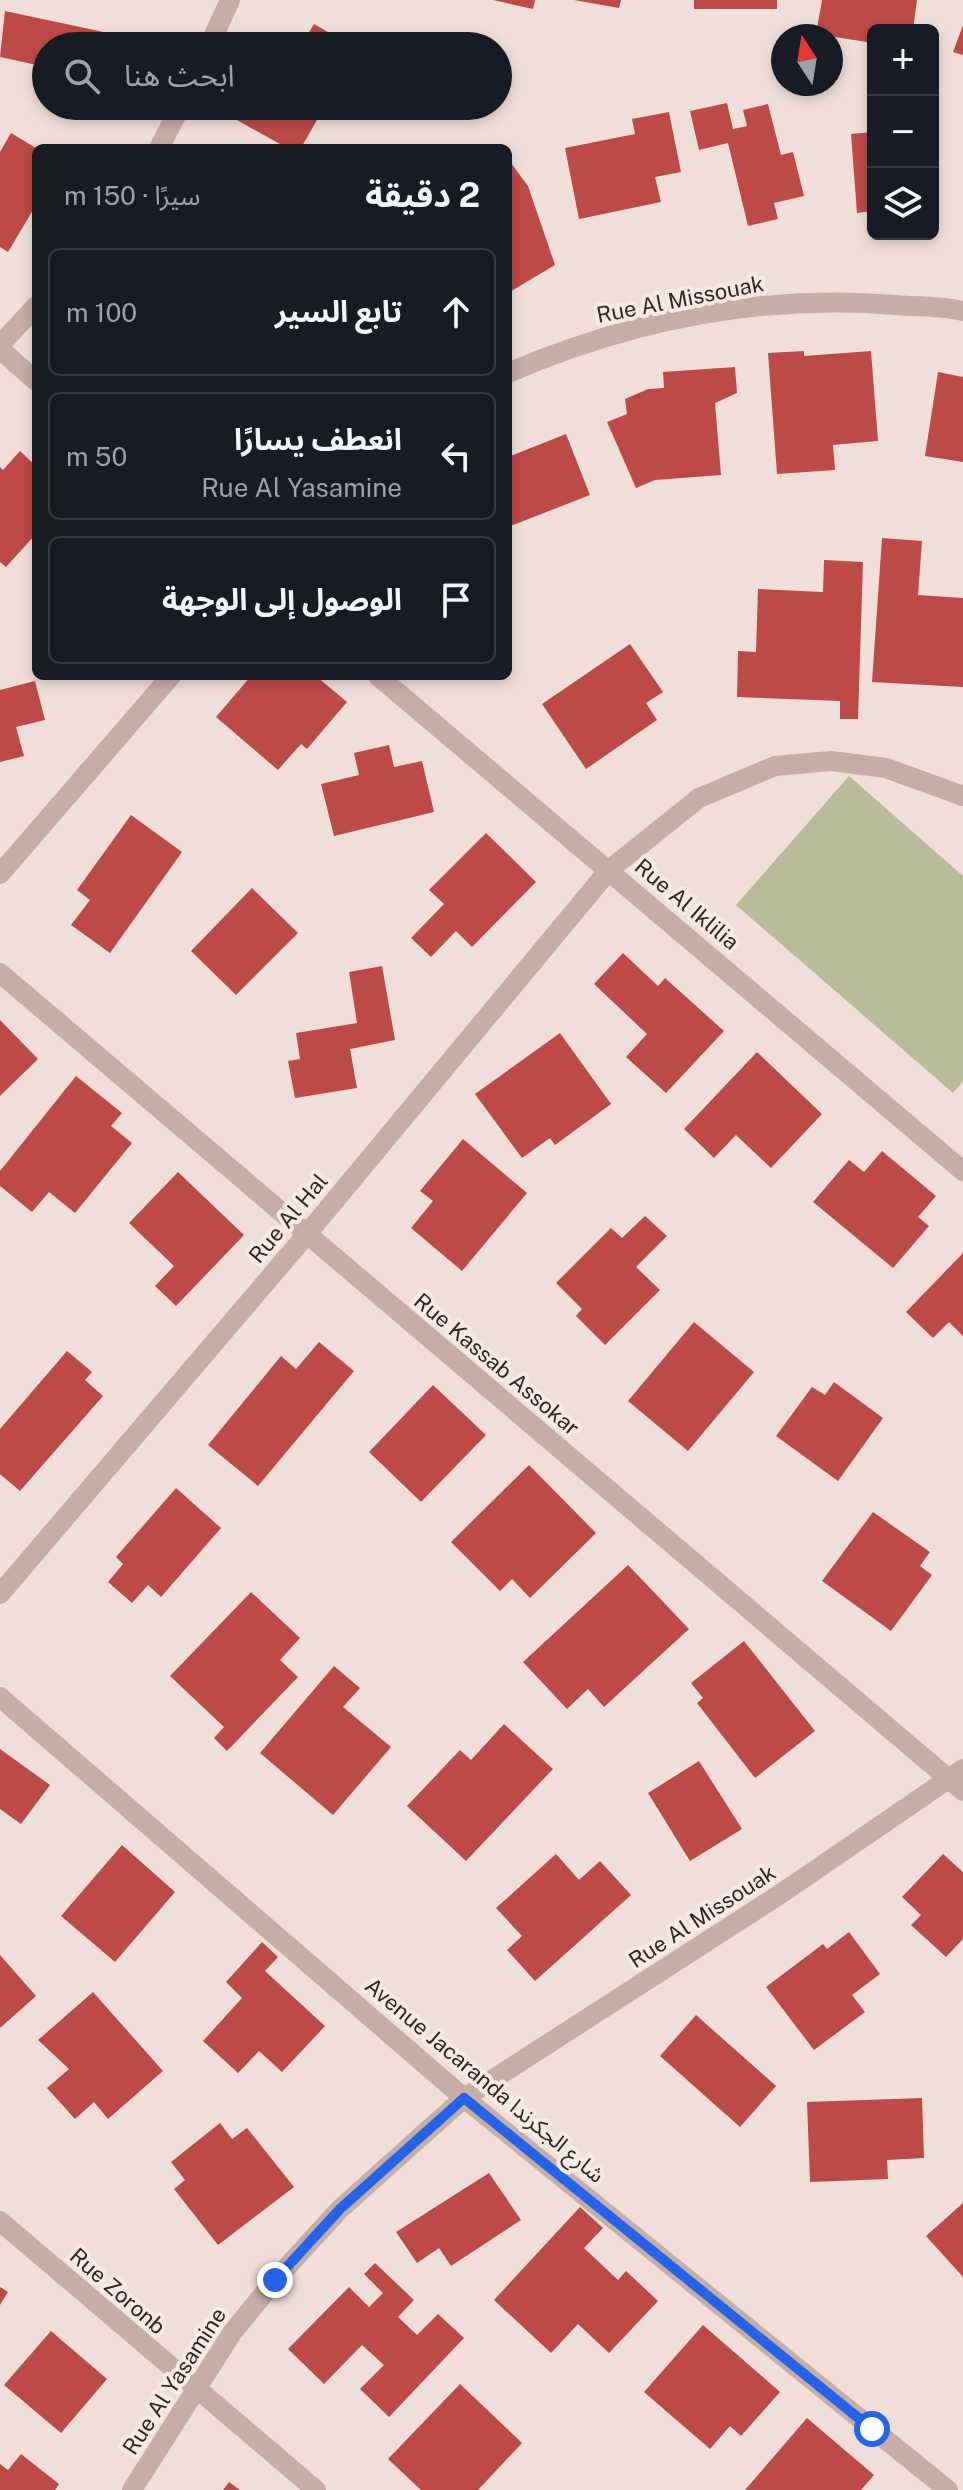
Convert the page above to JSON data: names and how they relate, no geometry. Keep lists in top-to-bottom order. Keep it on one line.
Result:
{"streets":{"street":["Rue Al Missouak","Rue Al Iklilia","Rue Al Hal","Rue Kassab Assokar","Avenue Jacaranda شارع الجكرندا","Rue Zoronb","Rue Al Yasamine"]},"crossings":[["Rue Al Missouak","Rue Kassab Assokar"],["Rue Al Missouak","Avenue Jacaranda شارع الجكرندا"],["Rue Al Missouak","Rue Al Yasamine"],["Rue Al Iklilia","Rue Al Hal"],["Rue Al Hal","Rue Kassab Assokar"],["Avenue Jacaranda شارع الجكرندا","Rue Al Yasamine"],["Rue Zoronb","Rue Al Yasamine"]],"north":"top","page":{"map_buttons":["+","−"],"search":"ابحث هنا","heading":["2 دقيقة","سيرًا · 150 m"],"list":[["تابع السير","100 m"],["انعطف يسارًا","Rue Al Yasamine","50 m"],"الوصول إلى الوجهة"]}}
